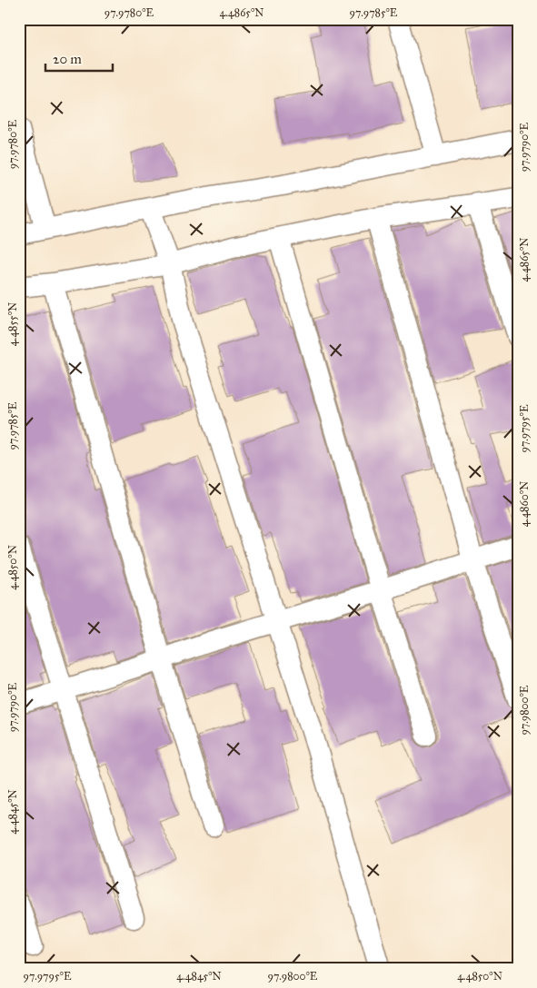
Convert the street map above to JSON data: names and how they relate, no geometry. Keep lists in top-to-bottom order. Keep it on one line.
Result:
{"scale_bar":"20 m","coordinates":["97.9780°E","4.4865°N","97.9785°E","97.9790°E","4.4855°N","97.9795°E","4.4860°N","4.4850°N","97.9800°E","4.4845°N"]}
